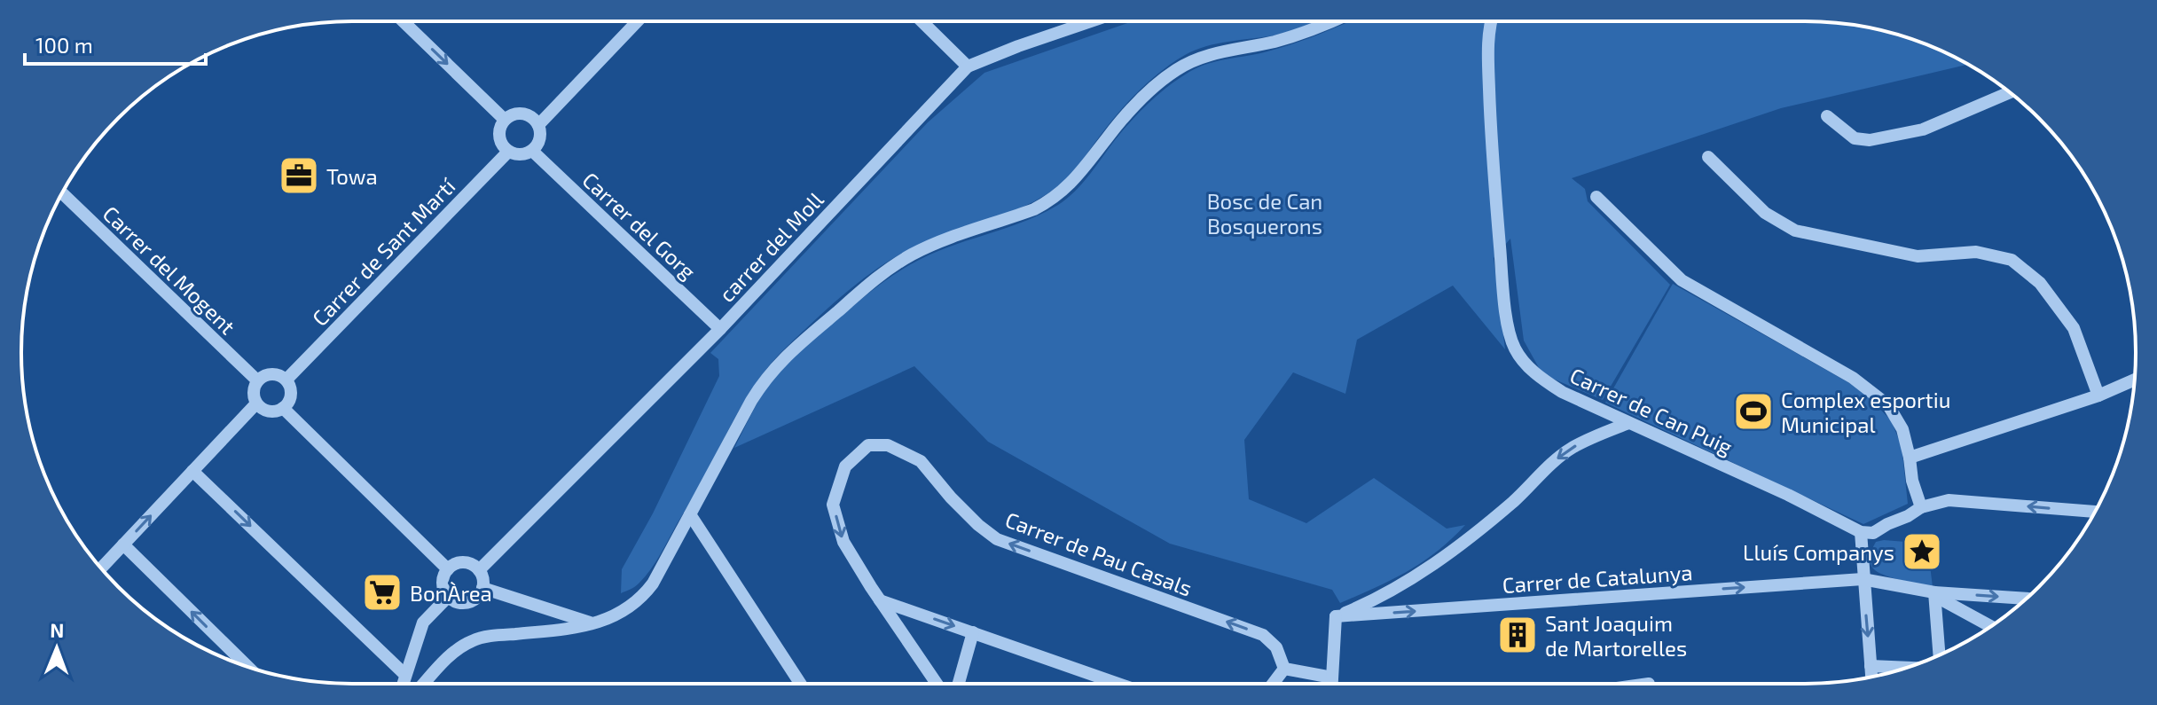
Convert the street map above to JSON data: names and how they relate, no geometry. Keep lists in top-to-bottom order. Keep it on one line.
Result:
{"streets":{"street":["Carrer del Gorg","carrer del Moll","Carrer de Sant Martí","Carrer del Mogent","Carrer de Can Puig","Carrer de Pau Casals","Carrer de Catalunya"]},"crossings":[["Carrer del Gorg","carrer del Moll"],["Carrer del Gorg","Carrer de Sant Martí"],["Carrer de Sant Martí","Carrer del Mogent"]],"one_way":["Carrer de Catalunya"],"parks":["Bosc de Can Bosquerons"],"places":{"office":["Towa"],"sports":["Complex esportiu Municipal"],"place":["Lluís Companys"],"supermarket":["BonÀrea"],"building":["Sant Joaquim de Martorelles"]},"scale_bar":"100 m","north":"top"}
